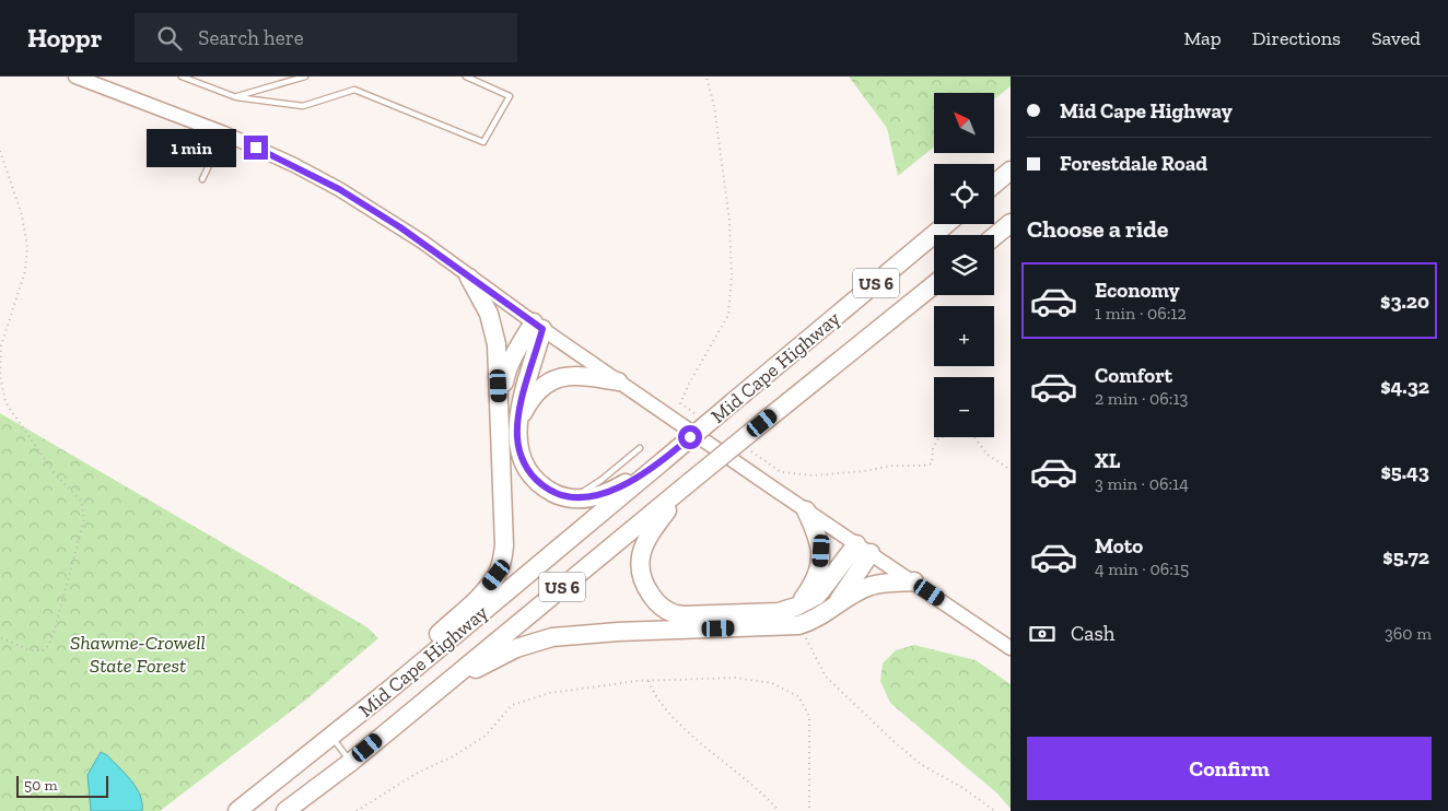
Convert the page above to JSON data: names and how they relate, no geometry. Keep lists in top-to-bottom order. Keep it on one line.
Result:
{"streets":{"highway":["US 6","Mid Cape Highway"]},"parks":["Shawme-Crowell State Forest"],"scale_bar":"50 m","north":"top left","page":{"header":"Hoppr","search":"Search here","nav":["Map","Directions","Saved"],"banner":["Mid Cape Highway","Forestdale Road"],"map_buttons":["+","−"],"bubble":"1 min","heading":"Choose a ride","list":[{"name":"Economy","note":"1 min · 06:12","value":"$3.20"},{"name":"Comfort","note":"2 min · 06:13","value":"$4.32"},{"name":"XL","note":"3 min · 06:14","value":"$5.43"},{"name":"Moto","note":"4 min · 06:15","value":"$5.72"}],"pay":["Cash","360 m"],"buttons":"Confirm","scale":"50 m"}}
